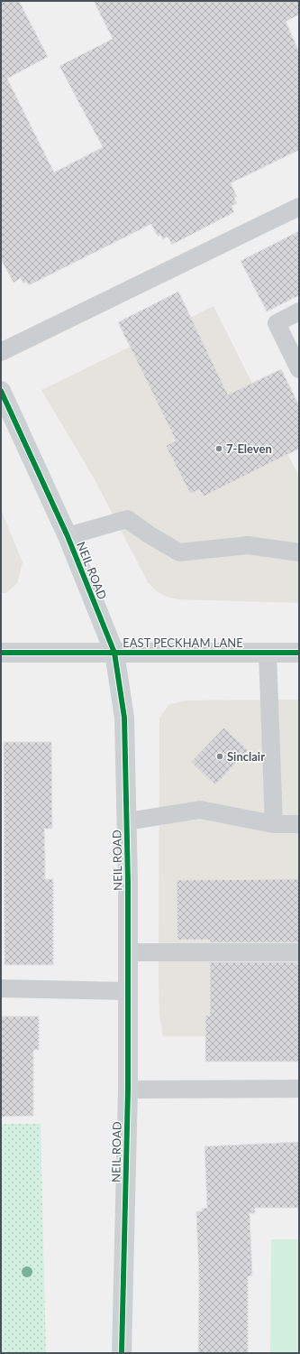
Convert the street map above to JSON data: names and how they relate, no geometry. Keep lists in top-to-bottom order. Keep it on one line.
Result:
{"streets":{"street":["NEIL ROAD","EAST PECKHAM LANE"]},"crossings":[["NEIL ROAD","EAST PECKHAM LANE"]],"places":["7-Eleven","Sinclair"]}
